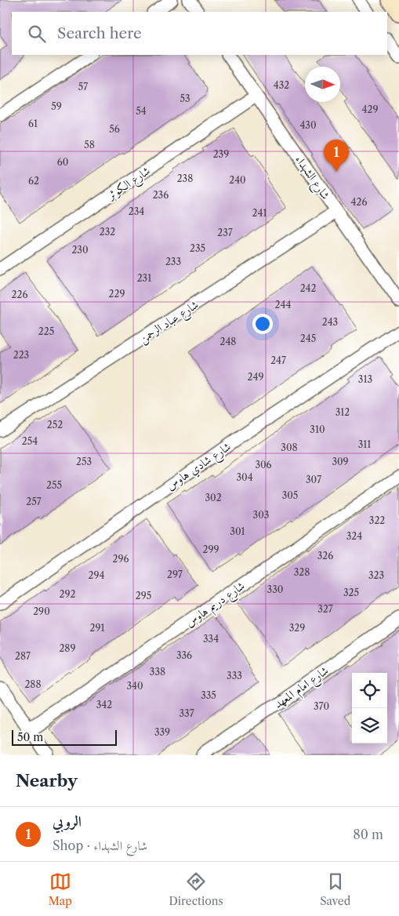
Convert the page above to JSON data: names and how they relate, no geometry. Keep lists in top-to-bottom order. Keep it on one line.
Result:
{"streets":{"street":["شارع الشهداء","شارع الكوثر","شارع عباد الرحمن","شارع شادي هاوس","شارع دريم هاوس","شارع امام المعهد"]},"crossings":[["شارع الشهداء","شارع الكوثر"],["شارع الشهداء","شارع عباد الرحمن"]],"house_numbers":["432","57","53","59","429","54","61","430","56","58","239","60","238","240","62","236","426","234","241","232","237","235","230","233","231","242","229","226","244","243","225","245","248","223","247","249","313","312","252","310","254","311","308","253","309","306","304","307","255","305","302","257","303","322","301","324","299","326","296","328","297","294","323","330","325","292","295","327","290","291","329","334","289","336","287","338","333","288","340","335","342","370","337","339"],"scale_bar":"50 m","north":"right","page":{"search":"Search here","pins":"1","scale":"50 m","heading":"Nearby","list":[{"mark":"1","name":"الروبي","note":"Shop · شارع الشهداء","value":"80 m"}],"nav":["Map","Directions","Saved"]}}
